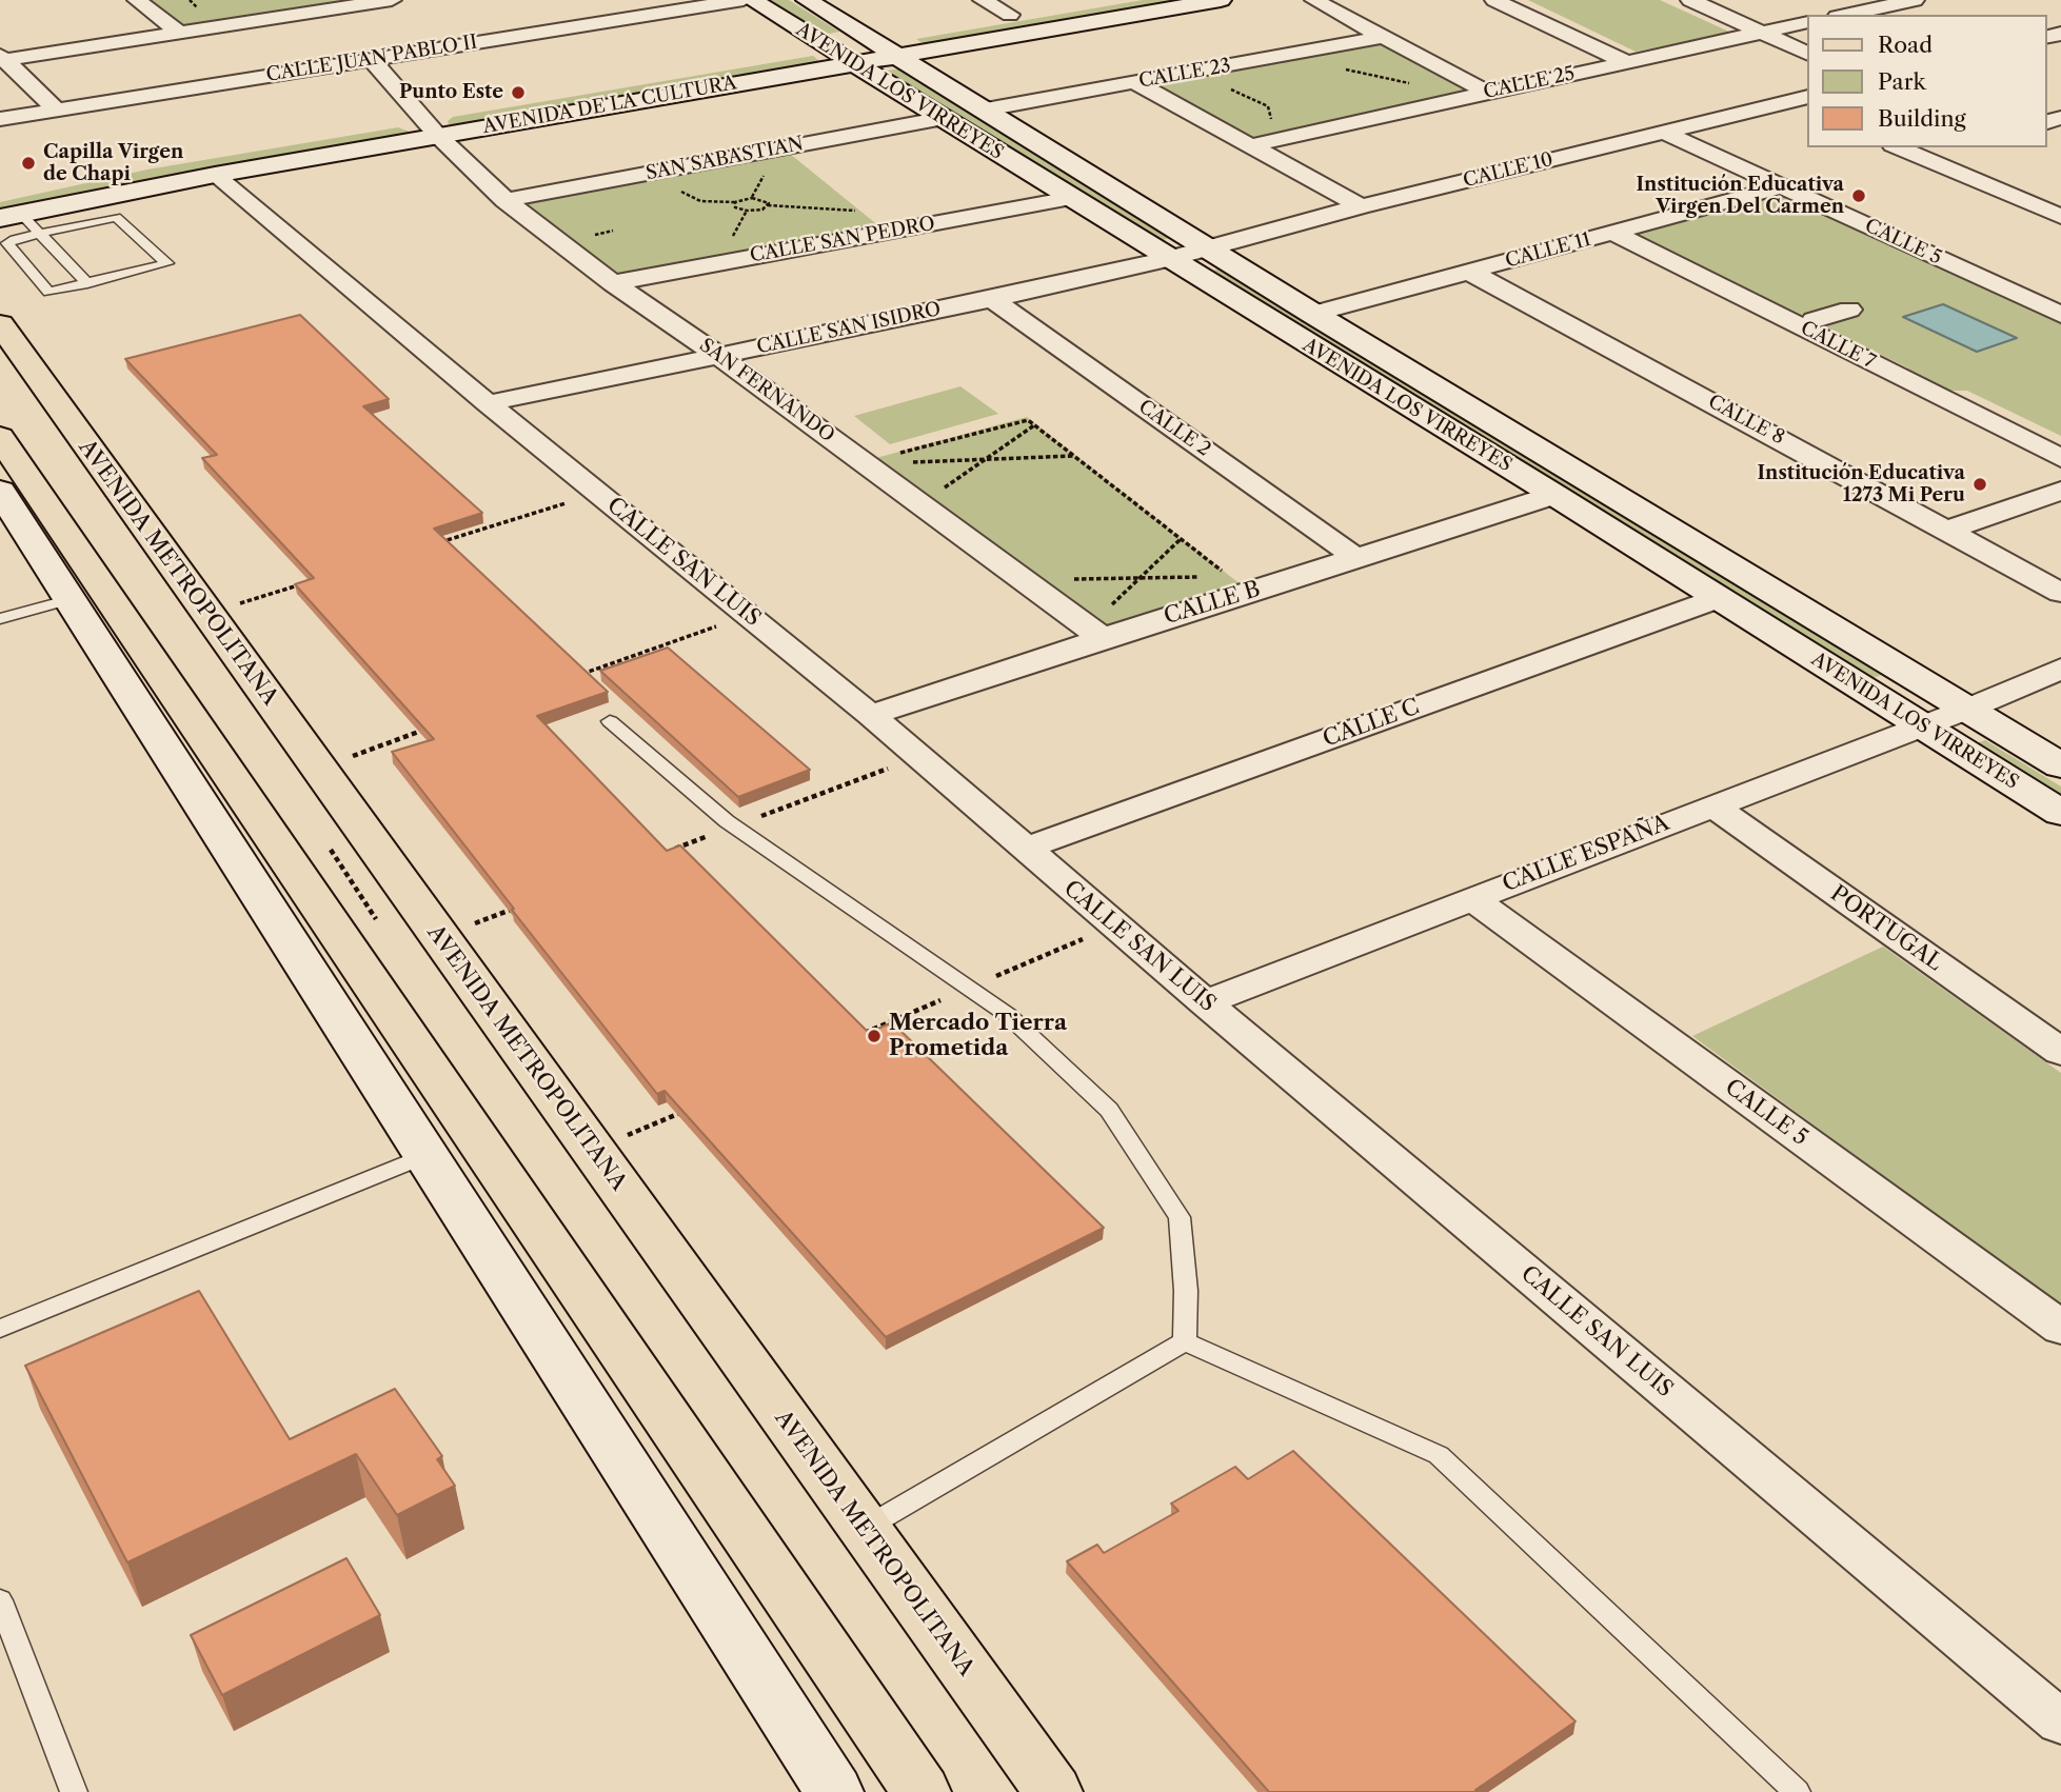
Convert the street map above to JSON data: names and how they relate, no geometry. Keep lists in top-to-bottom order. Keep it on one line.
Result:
{"streets":{"main road":["AVENIDA LOS VIRREYES","AVENIDA DE LA CULTURA","AVENIDA METROPOLITANA"],"street":["CALLE JUAN PABLO II","CALLE 23","CALLE 25","SAN SABASTIAN","CALLE 10","CALLE SAN PEDRO","CALLE 5","CALLE 11","CALLE SAN ISIDRO","CALLE 7","SAN FERNANDO","CALLE 8","CALLE 2","CALLE SAN LUIS","CALLE B","CALLE C","CALLE ESPAÑA","PORTUGAL"]},"crossings":[["CALLE JUAN PABLO II","SAN FERNANDO"],["CALLE 23","AVENIDA LOS VIRREYES"],["AVENIDA LOS VIRREYES","AVENIDA DE LA CULTURA"],["AVENIDA LOS VIRREYES","SAN SABASTIAN"],["AVENIDA LOS VIRREYES","CALLE 10"],["AVENIDA LOS VIRREYES","CALLE SAN PEDRO"],["AVENIDA LOS VIRREYES","CALLE 11"],["AVENIDA LOS VIRREYES","CALLE SAN ISIDRO"],["AVENIDA LOS VIRREYES","CALLE B"],["AVENIDA LOS VIRREYES","CALLE C"],["AVENIDA LOS VIRREYES","CALLE ESPAÑA"],["AVENIDA DE LA CULTURA","SAN FERNANDO"],["AVENIDA DE LA CULTURA","CALLE SAN LUIS"],["SAN SABASTIAN","SAN FERNANDO"],["CALLE 10","CALLE 5"],["CALLE 10","CALLE SAN ISIDRO"],["CALLE SAN PEDRO","SAN FERNANDO"],["CALLE 5","CALLE 11"],["CALLE 5","CALLE ESPAÑA"],["CALLE 11","CALLE 7"],["CALLE 11","CALLE 8"],["CALLE SAN ISIDRO","SAN FERNANDO"],["CALLE SAN ISIDRO","CALLE 2"],["CALLE SAN ISIDRO","CALLE SAN LUIS"],["SAN FERNANDO","CALLE B"],["CALLE 2","CALLE B"],["CALLE SAN LUIS","CALLE B"],["CALLE SAN LUIS","CALLE C"],["CALLE SAN LUIS","CALLE ESPAÑA"],["CALLE ESPAÑA","PORTUGAL"]],"places":["Punto Este","Capilla Virgen de Chapi","Institución Educativa Virgen Del Carmen","Institución Educativa 1273 Mi Peru","Mercado Tierra Prometida"],"legend":["Road","Park","Building"]}
